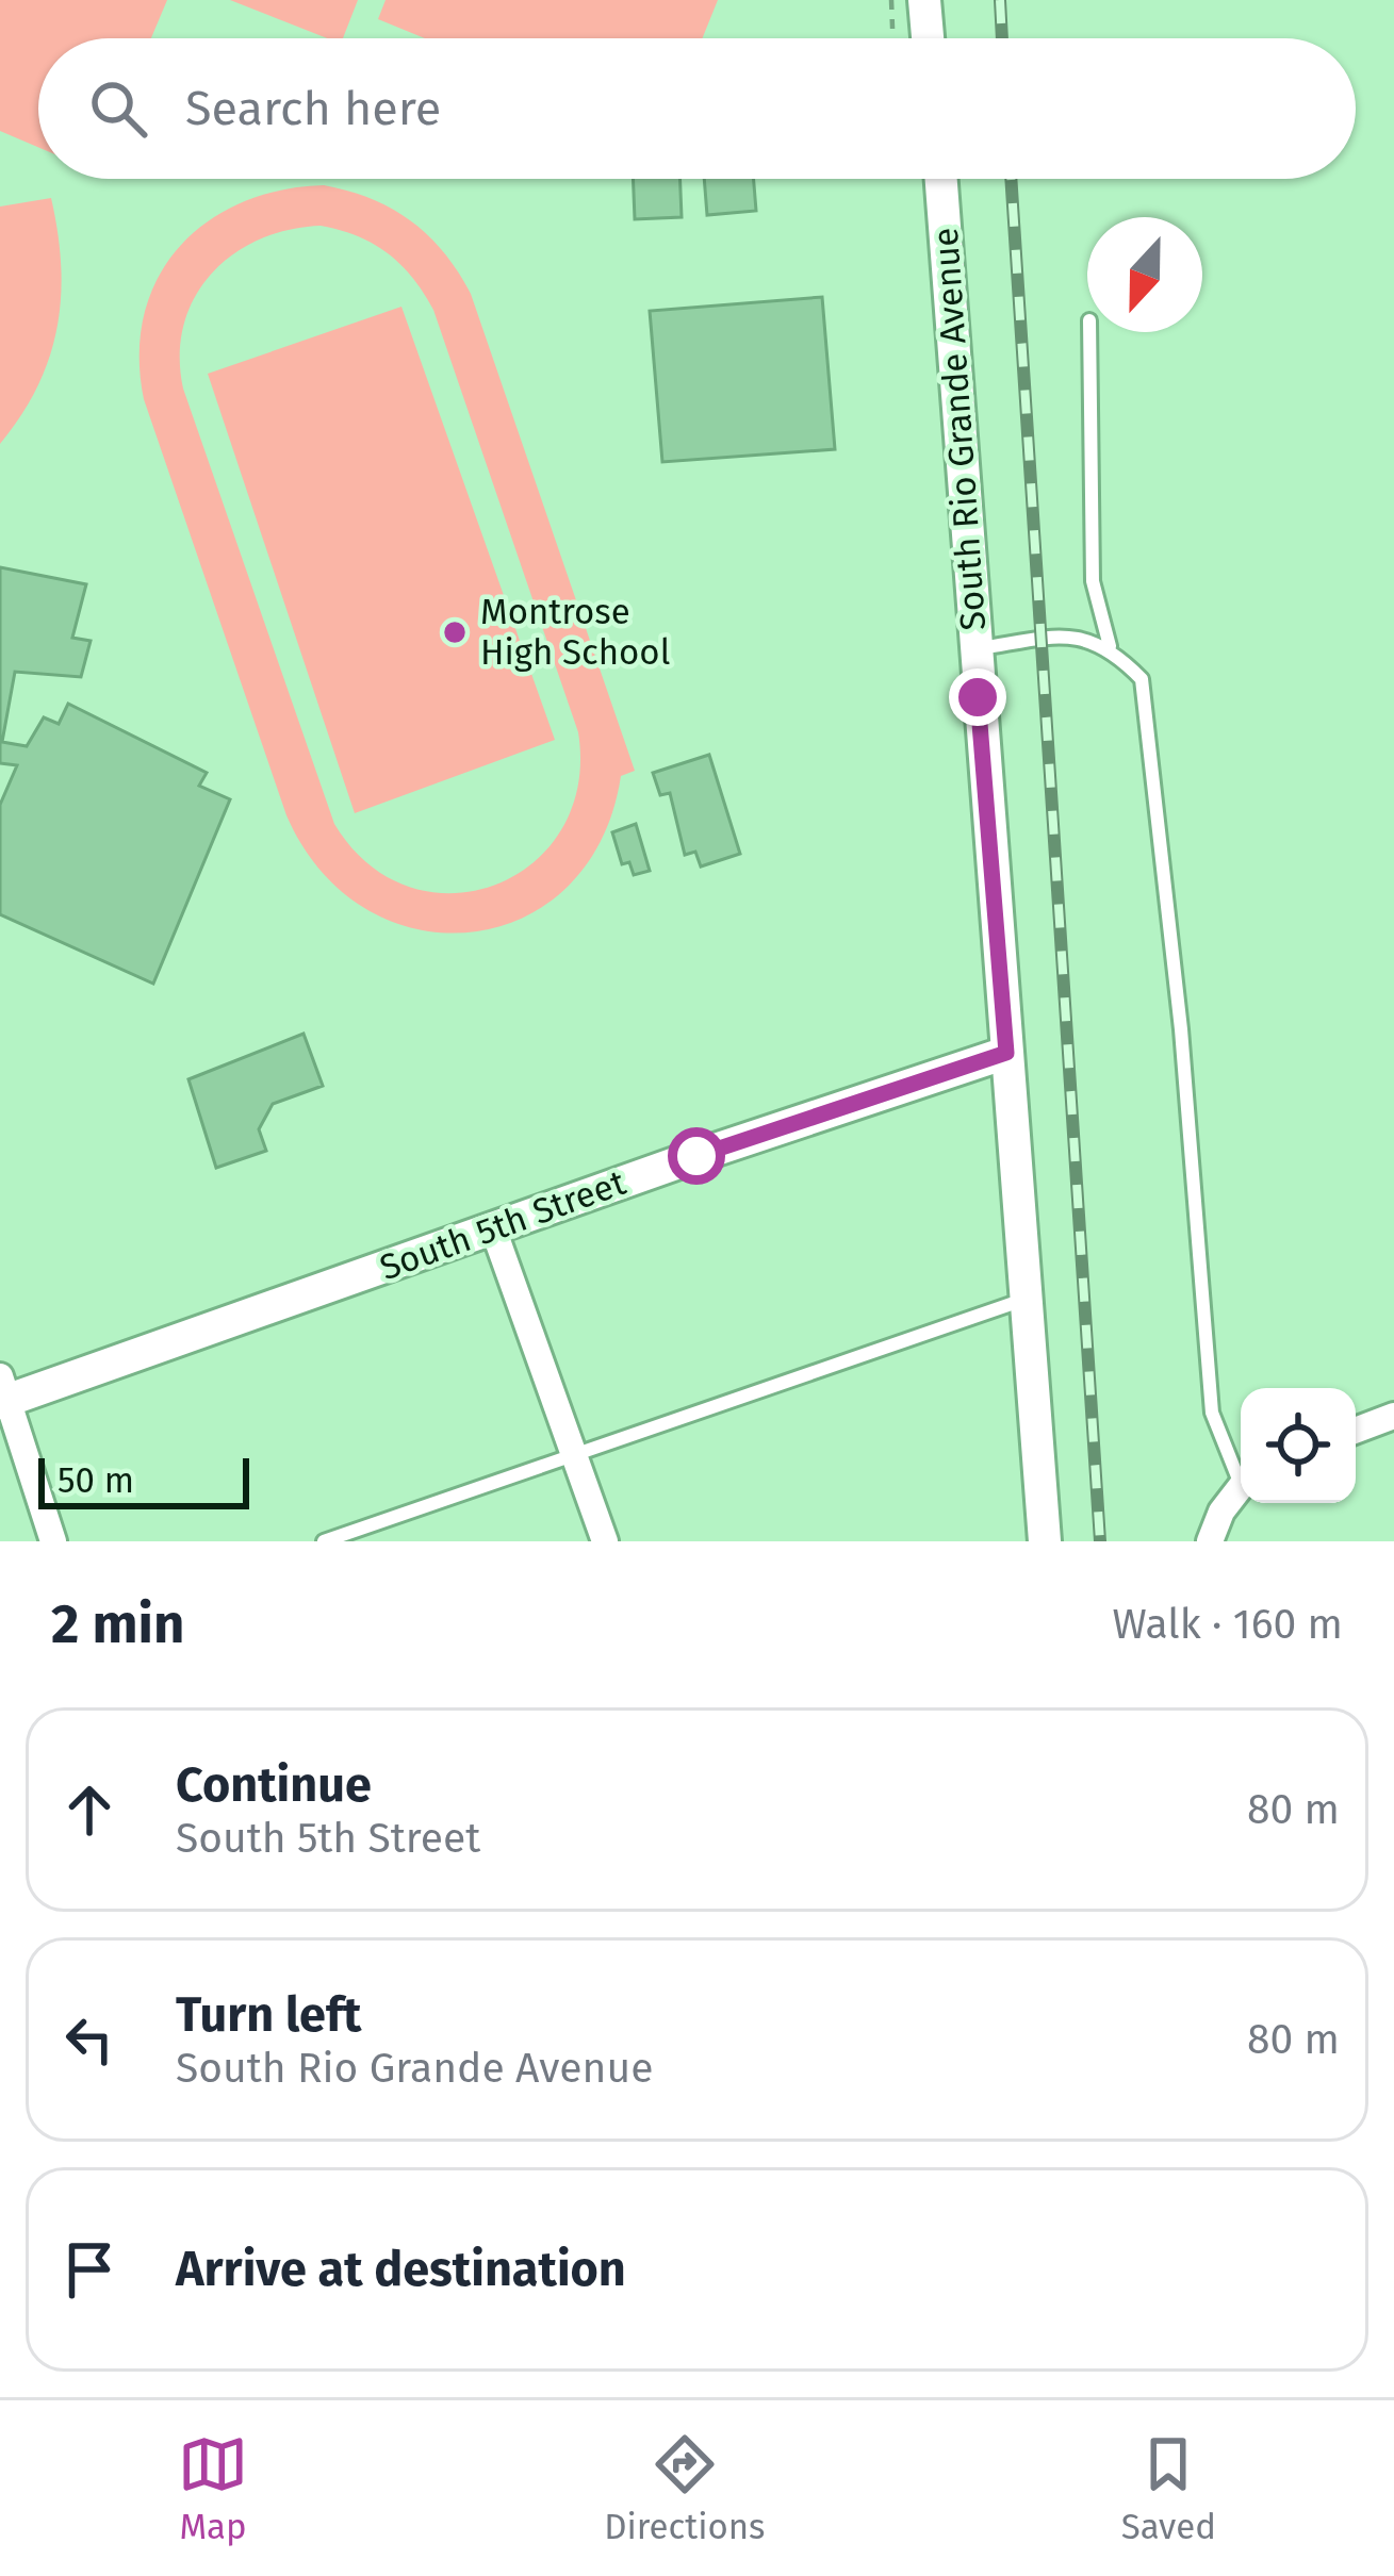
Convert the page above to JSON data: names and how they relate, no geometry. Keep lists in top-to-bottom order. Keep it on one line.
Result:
{"streets":{"street":["South Rio Grande Avenue","South 5th Street"]},"crossings":[["South Rio Grande Avenue","South 5th Street"]],"places":["Montrose High School"],"scale_bar":"50 m","north":"bottom","page":{"search":"Search here","scale":"50 m","heading":["2 min","Walk · 160 m"],"list":[["Continue","South 5th Street","80 m"],["Turn left","South Rio Grande Avenue","80 m"],"Arrive at destination"],"nav":["Map","Directions","Saved"]}}
